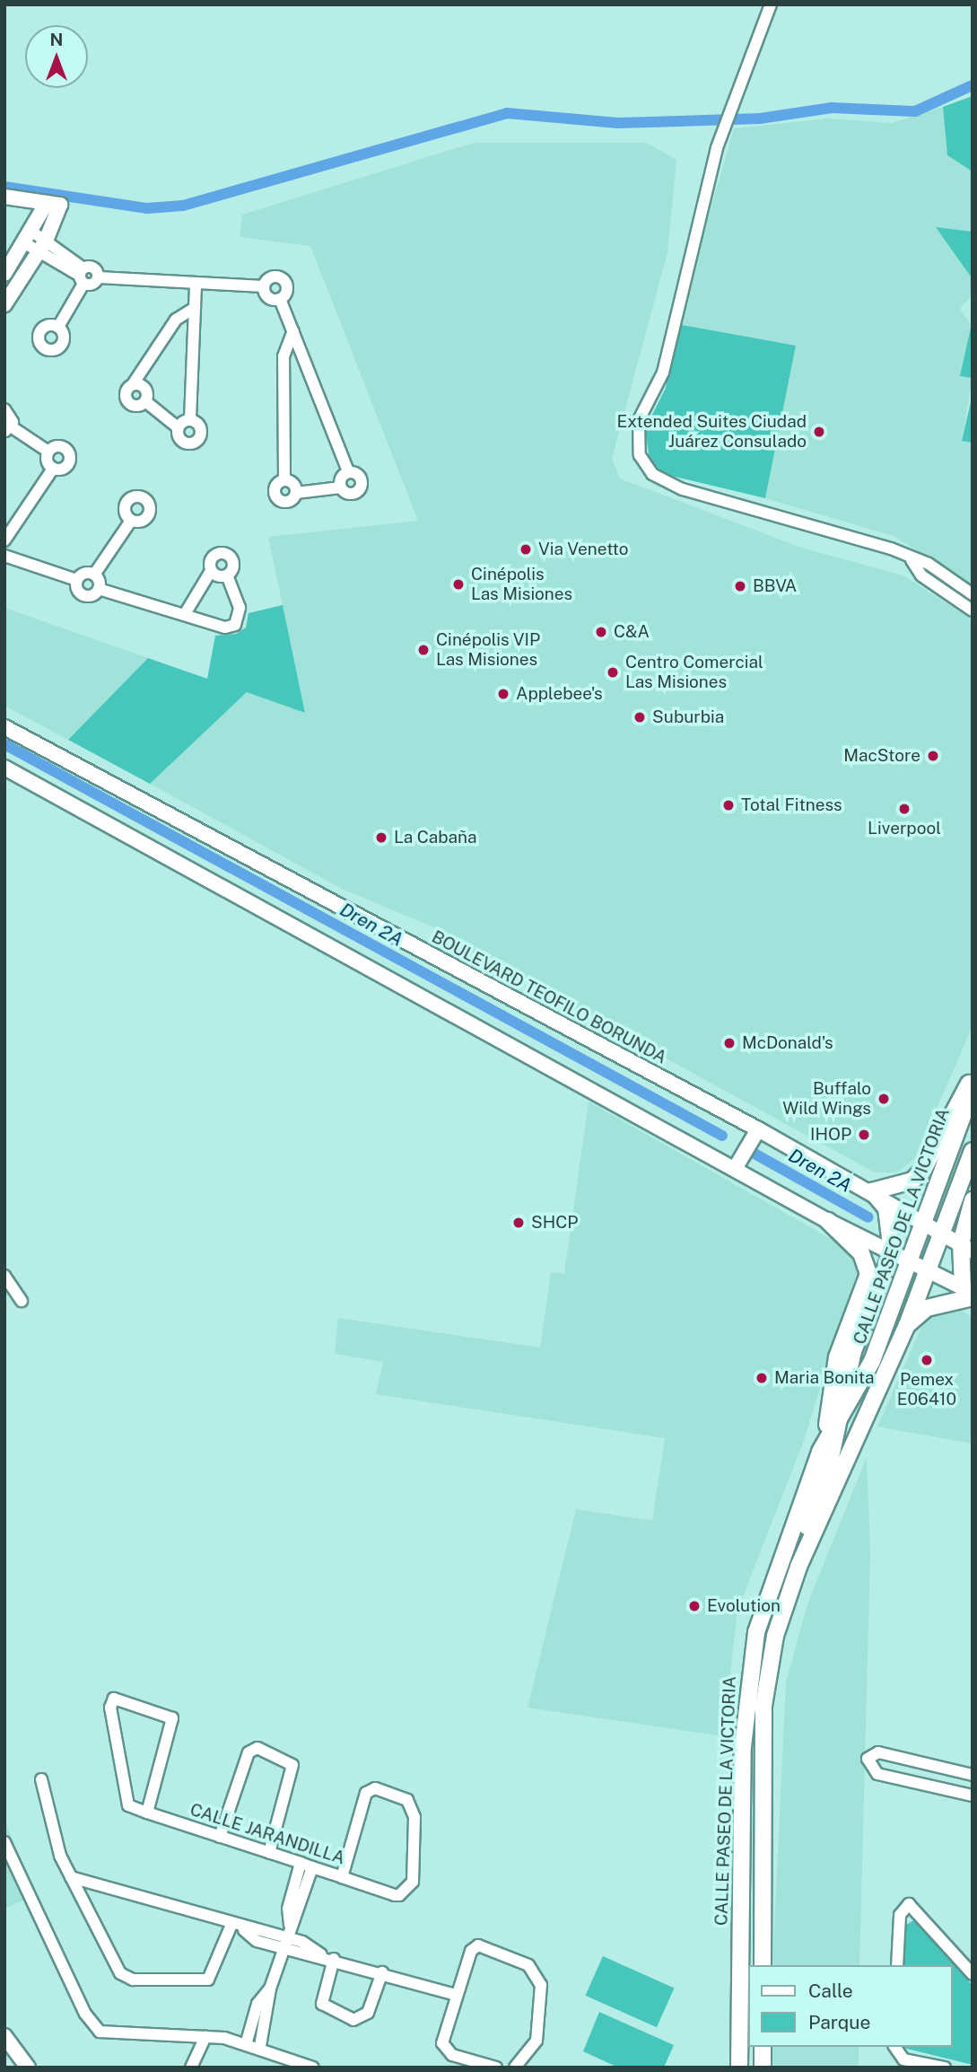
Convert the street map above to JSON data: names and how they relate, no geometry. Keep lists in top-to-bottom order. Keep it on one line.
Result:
{"streets":{"main road":["BOULEVARD TEOFILO BORUNDA","CALLE PASEO DE LA VICTORIA"],"street":["CALLE JARANDILLA"]},"crossings":[["BOULEVARD TEOFILO BORUNDA","CALLE PASEO DE LA VICTORIA"]],"water":["Dren 2A"],"places":["Extended Suites Ciudad Juárez Consulado","Via Venetto","Cinépolis Las Misiones","BBVA","C&A","Cinépolis VIP Las Misiones","Centro Comercial Las Misiones","Applebee's","Suburbia","MacStore","Total Fitness","Liverpool","La Cabaña","McDonald's","Buffalo Wild Wings","IHOP","SHCP","Pemex E06410","Maria Bonita","Evolution"],"legend":["Calle","Parque"],"north":"top"}
